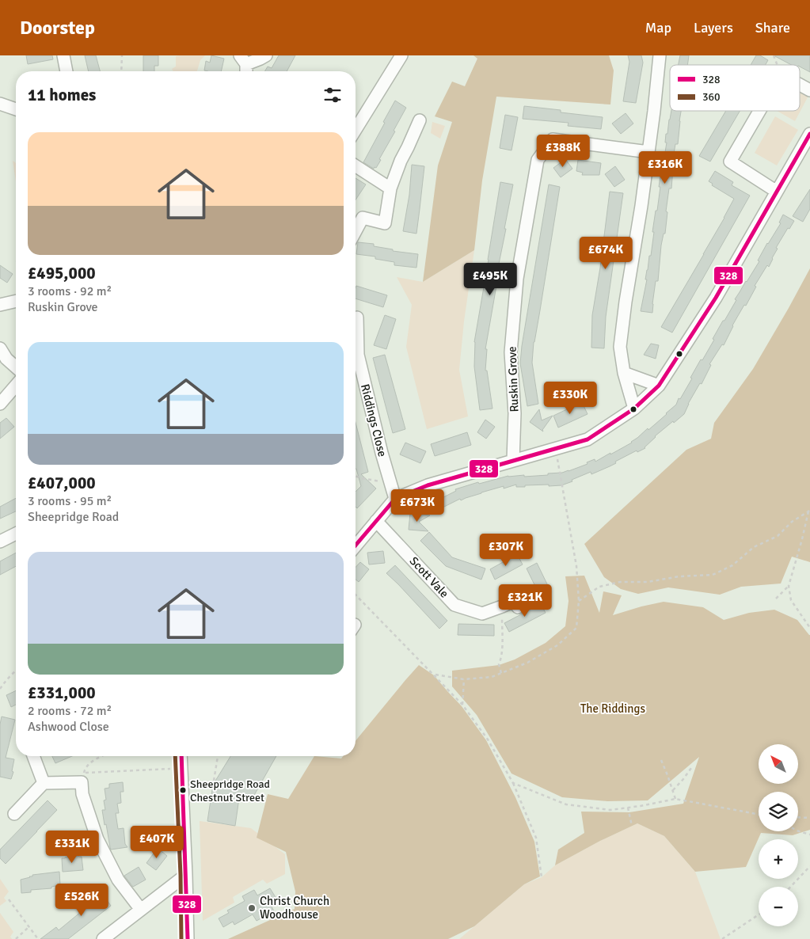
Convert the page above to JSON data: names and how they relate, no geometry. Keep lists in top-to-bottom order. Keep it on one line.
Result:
{"streets":{"street":["Ruskin Grove","Riddings Close","Scott Vale"]},"parks":["The Riddings"],"places":["Sheepridge Road Chestnut Street","Christ Church Woodhouse"],"lines":["transit line 328","transit line 360"],"legend":["328","360"],"north":"top left","page":{"header":"Doorstep","nav":["Map","Layers","Share"],"heading":"11 homes","list":[{"name":"£495,000","note":"3 rooms · 92 m² · Ruskin Grove"},{"name":"£407,000","note":"3 rooms · 95 m² · Sheepridge Road"},{"name":"£331,000","note":"2 rooms · 72 m² · Ashwood Close"}],"price":["£388K","£316K","£674K","£495K","£330K","£673K","£307K","£321K","£407K","£331K","£526K"],"map_buttons":["+","−"]}}
